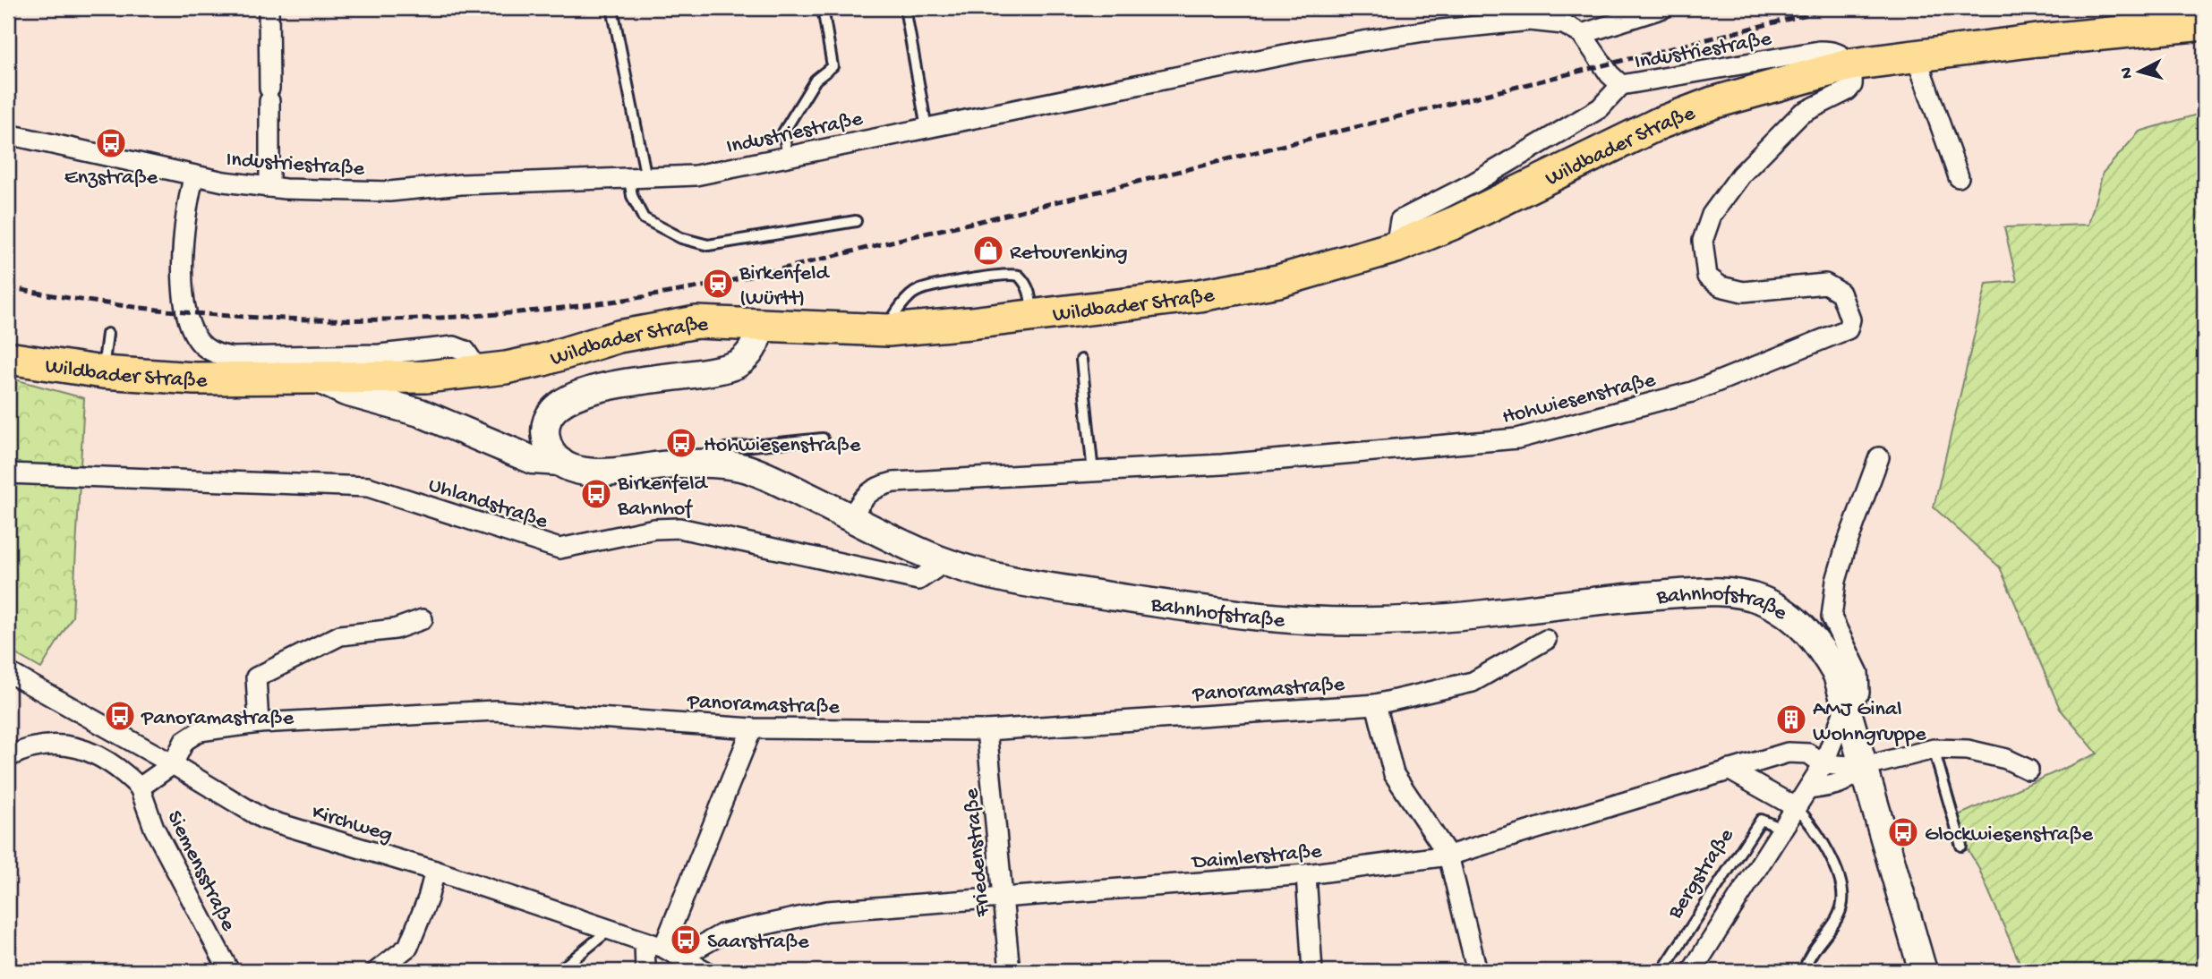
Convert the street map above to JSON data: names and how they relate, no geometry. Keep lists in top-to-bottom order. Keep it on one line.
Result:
{"streets":{"main road":["Wildbader Straße","Bahnhofstraße"],"street":["Industriestraße","Hohwiesenstraße","Uhlandstraße","Panoramastraße","Kirchweg","Friedenstraße","Daimlerstraße","Siemensstraße"],"lane":["Bergstraße"]},"crossings":[["Industriestraße","Wildbader Straße"],["Industriestraße","Hohwiesenstraße"],["Wildbader Straße","Hohwiesenstraße"],["Wildbader Straße","Bahnhofstraße"],["Hohwiesenstraße","Bahnhofstraße"],["Uhlandstraße","Bahnhofstraße"],["Panoramastraße","Kirchweg"],["Panoramastraße","Friedenstraße"],["Panoramastraße","Siemensstraße"],["Kirchweg","Daimlerstraße"],["Friedenstraße","Daimlerstraße"]],"places":{"bus stop":["Enzstraße","Hohwiesenstraße","Birkenfeld Bahnhof","Panoramastraße","Glockwiesenstraße","Saarstraße"],"shop":["Retourenking"],"station":["Birkenfeld (Württ)"],"building":["AMJ Ginal Wohngruppe"]},"north":"left"}
